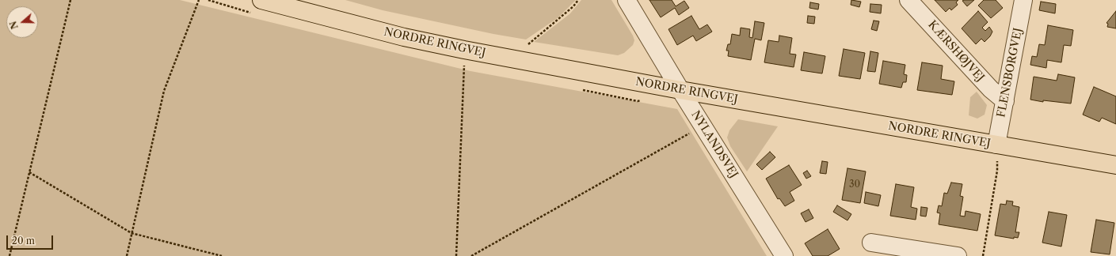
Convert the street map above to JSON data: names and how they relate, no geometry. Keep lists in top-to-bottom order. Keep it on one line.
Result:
{"streets":{"main road":["NORDRE RINGVEJ"],"street":["KÆRSHØJVEJ","FLENSBORGVEJ","NYLANDSVEJ"]},"crossings":[["NORDRE RINGVEJ","FLENSBORGVEJ"],["NORDRE RINGVEJ","NYLANDSVEJ"],["KÆRSHØJVEJ","FLENSBORGVEJ"]],"house_numbers":["30"],"scale_bar":"20 m","north":"left"}
